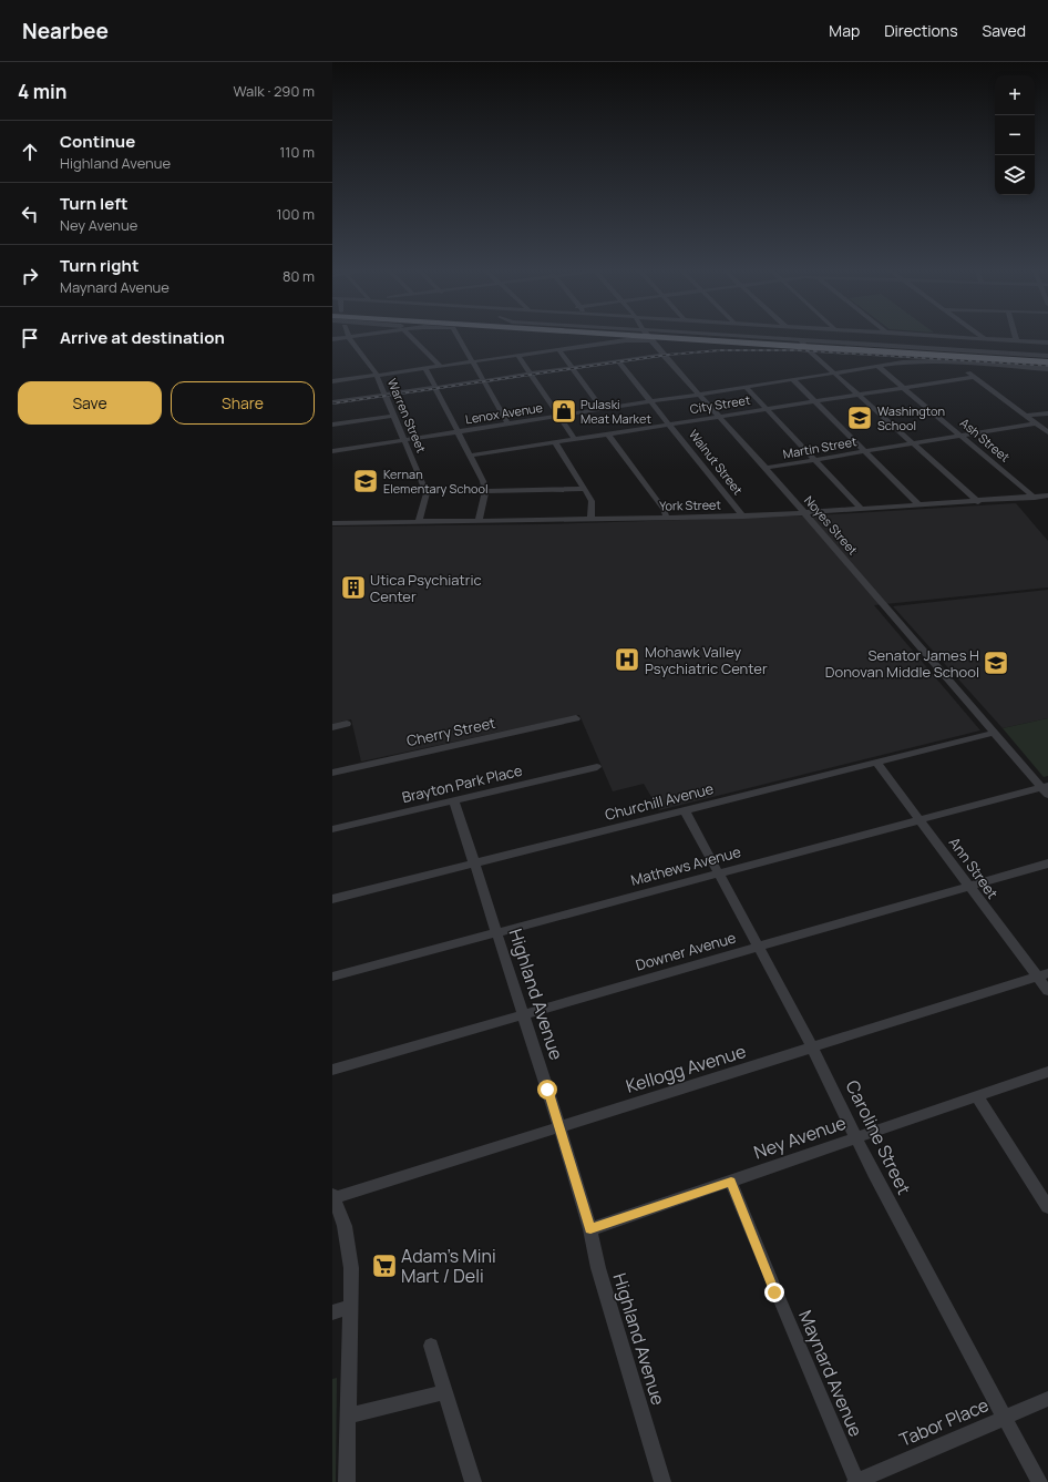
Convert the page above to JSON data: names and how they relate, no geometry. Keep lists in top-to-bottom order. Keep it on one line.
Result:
{"streets":{"street":["City Street","Lenox Avenue","Warren Street","Ash Street","Martin Street","Walnut Street","York Street","Noyes Street","Cherry Street","Brayton Park Place","Churchill Avenue","Mathews Avenue","Ann Street","Downer Avenue","Highland Avenue","Kellogg Avenue","Ney Avenue","Caroline Street","Maynard Avenue","Tabor Place"]},"crossings":[["City Street","Ash Street"],["City Street","Walnut Street"],["City Street","Noyes Street"],["Lenox Avenue","Warren Street"],["Lenox Avenue","Ash Street"],["Lenox Avenue","Walnut Street"],["Lenox Avenue","Noyes Street"],["Warren Street","York Street"],["Ash Street","Martin Street"],["Ash Street","York Street"],["Martin Street","Noyes Street"],["Walnut Street","York Street"],["York Street","Noyes Street"],["Noyes Street","Churchill Avenue"],["Noyes Street","Mathews Avenue"],["Brayton Park Place","Highland Avenue"],["Churchill Avenue","Ann Street"],["Churchill Avenue","Highland Avenue"],["Churchill Avenue","Caroline Street"],["Mathews Avenue","Ann Street"],["Mathews Avenue","Highland Avenue"],["Mathews Avenue","Caroline Street"],["Ann Street","Downer Avenue"],["Ann Street","Kellogg Avenue"],["Downer Avenue","Highland Avenue"],["Downer Avenue","Caroline Street"],["Highland Avenue","Kellogg Avenue"],["Highland Avenue","Ney Avenue"],["Kellogg Avenue","Caroline Street"],["Ney Avenue","Caroline Street"],["Ney Avenue","Maynard Avenue"],["Caroline Street","Tabor Place"],["Maynard Avenue","Tabor Place"]],"places":{"shop":["Pulaski Meat Market"],"school or university":["Washington School","Kernan Elementary School","Senator James H Donovan Middle School"],"building":["Utica Psychiatric Center"],"hospital":["Mohawk Valley Psychiatric Center"],"supermarket":["Adam's Mini Mart / Deli"]},"page":{"header":"Nearbee","nav":["Map","Directions","Saved"],"heading":["4 min","Walk · 290 m"],"map_buttons":["+","−"],"list":[["Continue","Highland Avenue","110 m"],["Turn left","Ney Avenue","100 m"],["Turn right","Maynard Avenue","80 m"],"Arrive at destination"],"buttons":["Save","Share"]}}
